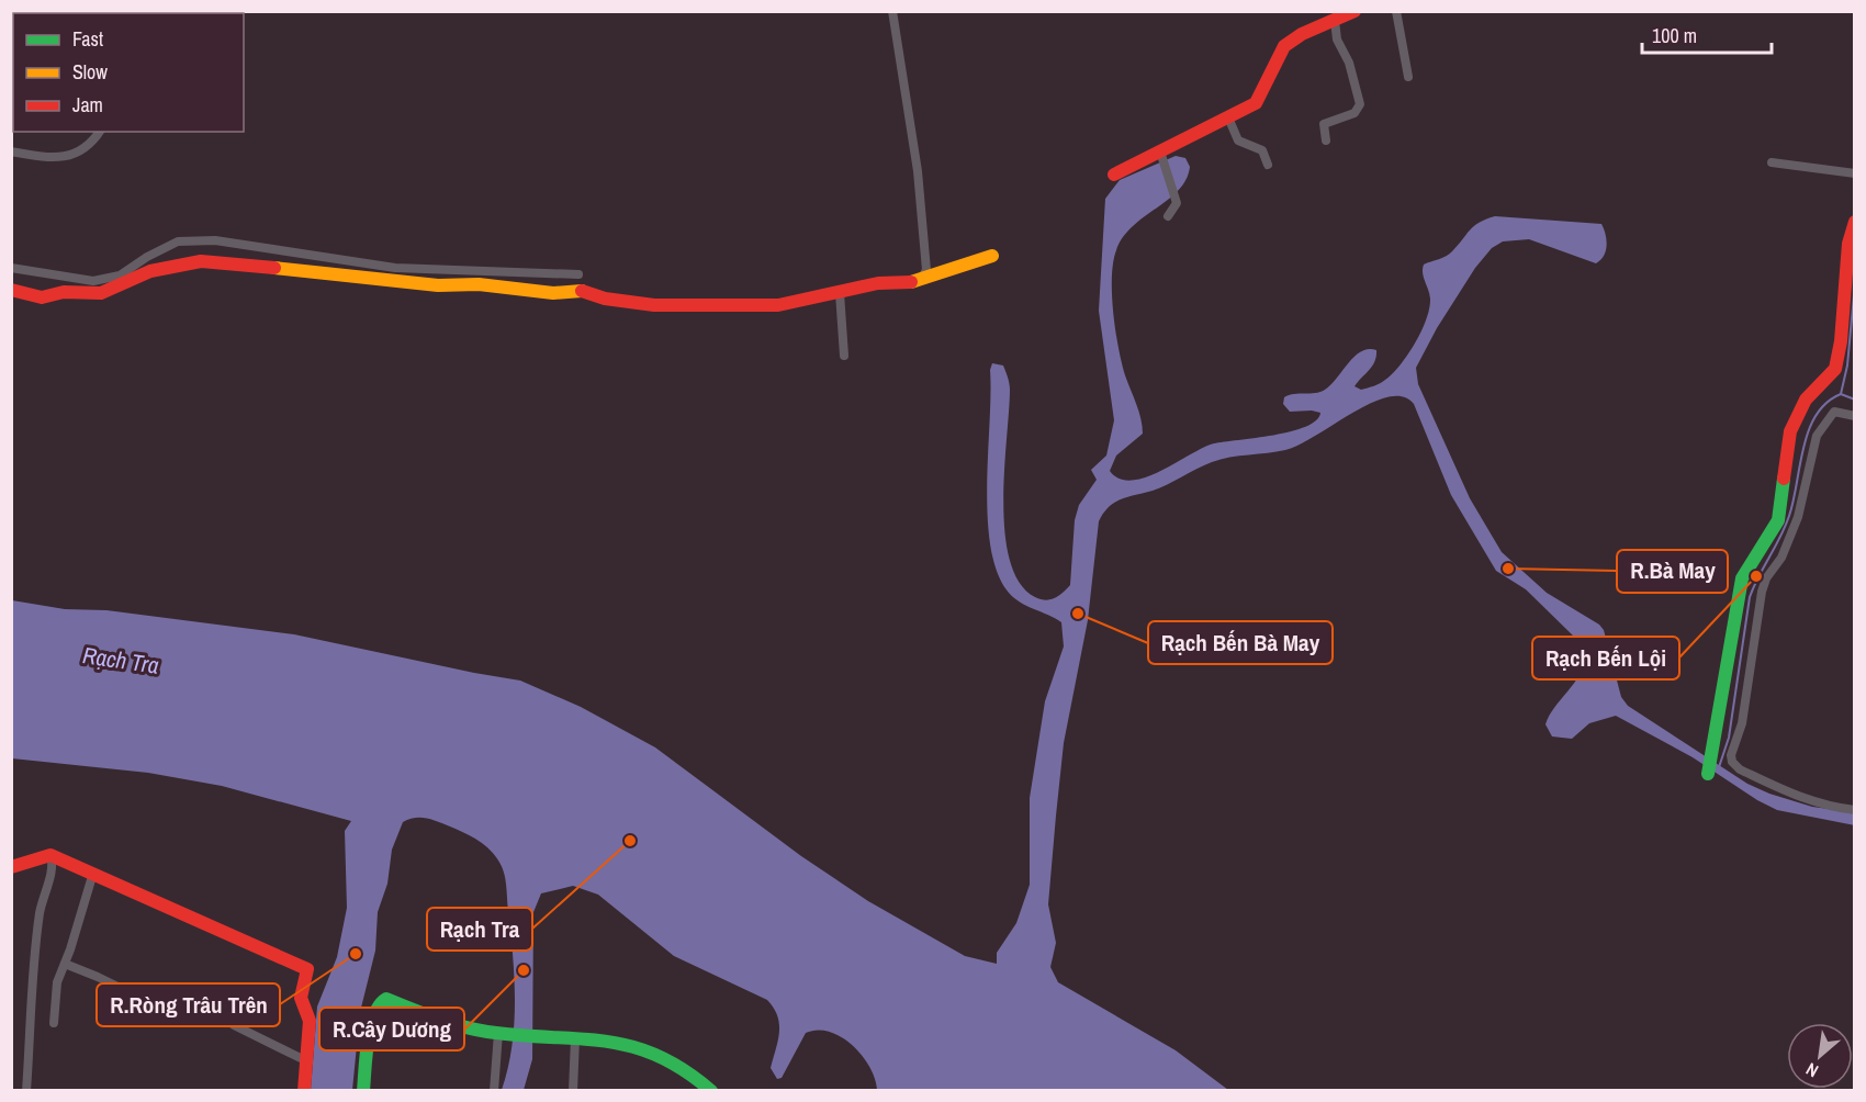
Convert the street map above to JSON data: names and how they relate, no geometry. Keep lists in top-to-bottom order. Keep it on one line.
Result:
{"water":["Rạch Tra"],"places":["R.Bà May","Rạch Bến Lội","Rạch Bến Bà May","Rạch Tra","R.Ròng Trâu Trên","R.Cây Dương"],"legend":["Fast","Slow","Jam"],"scale_bar":"100 m","north":"bottom left"}
